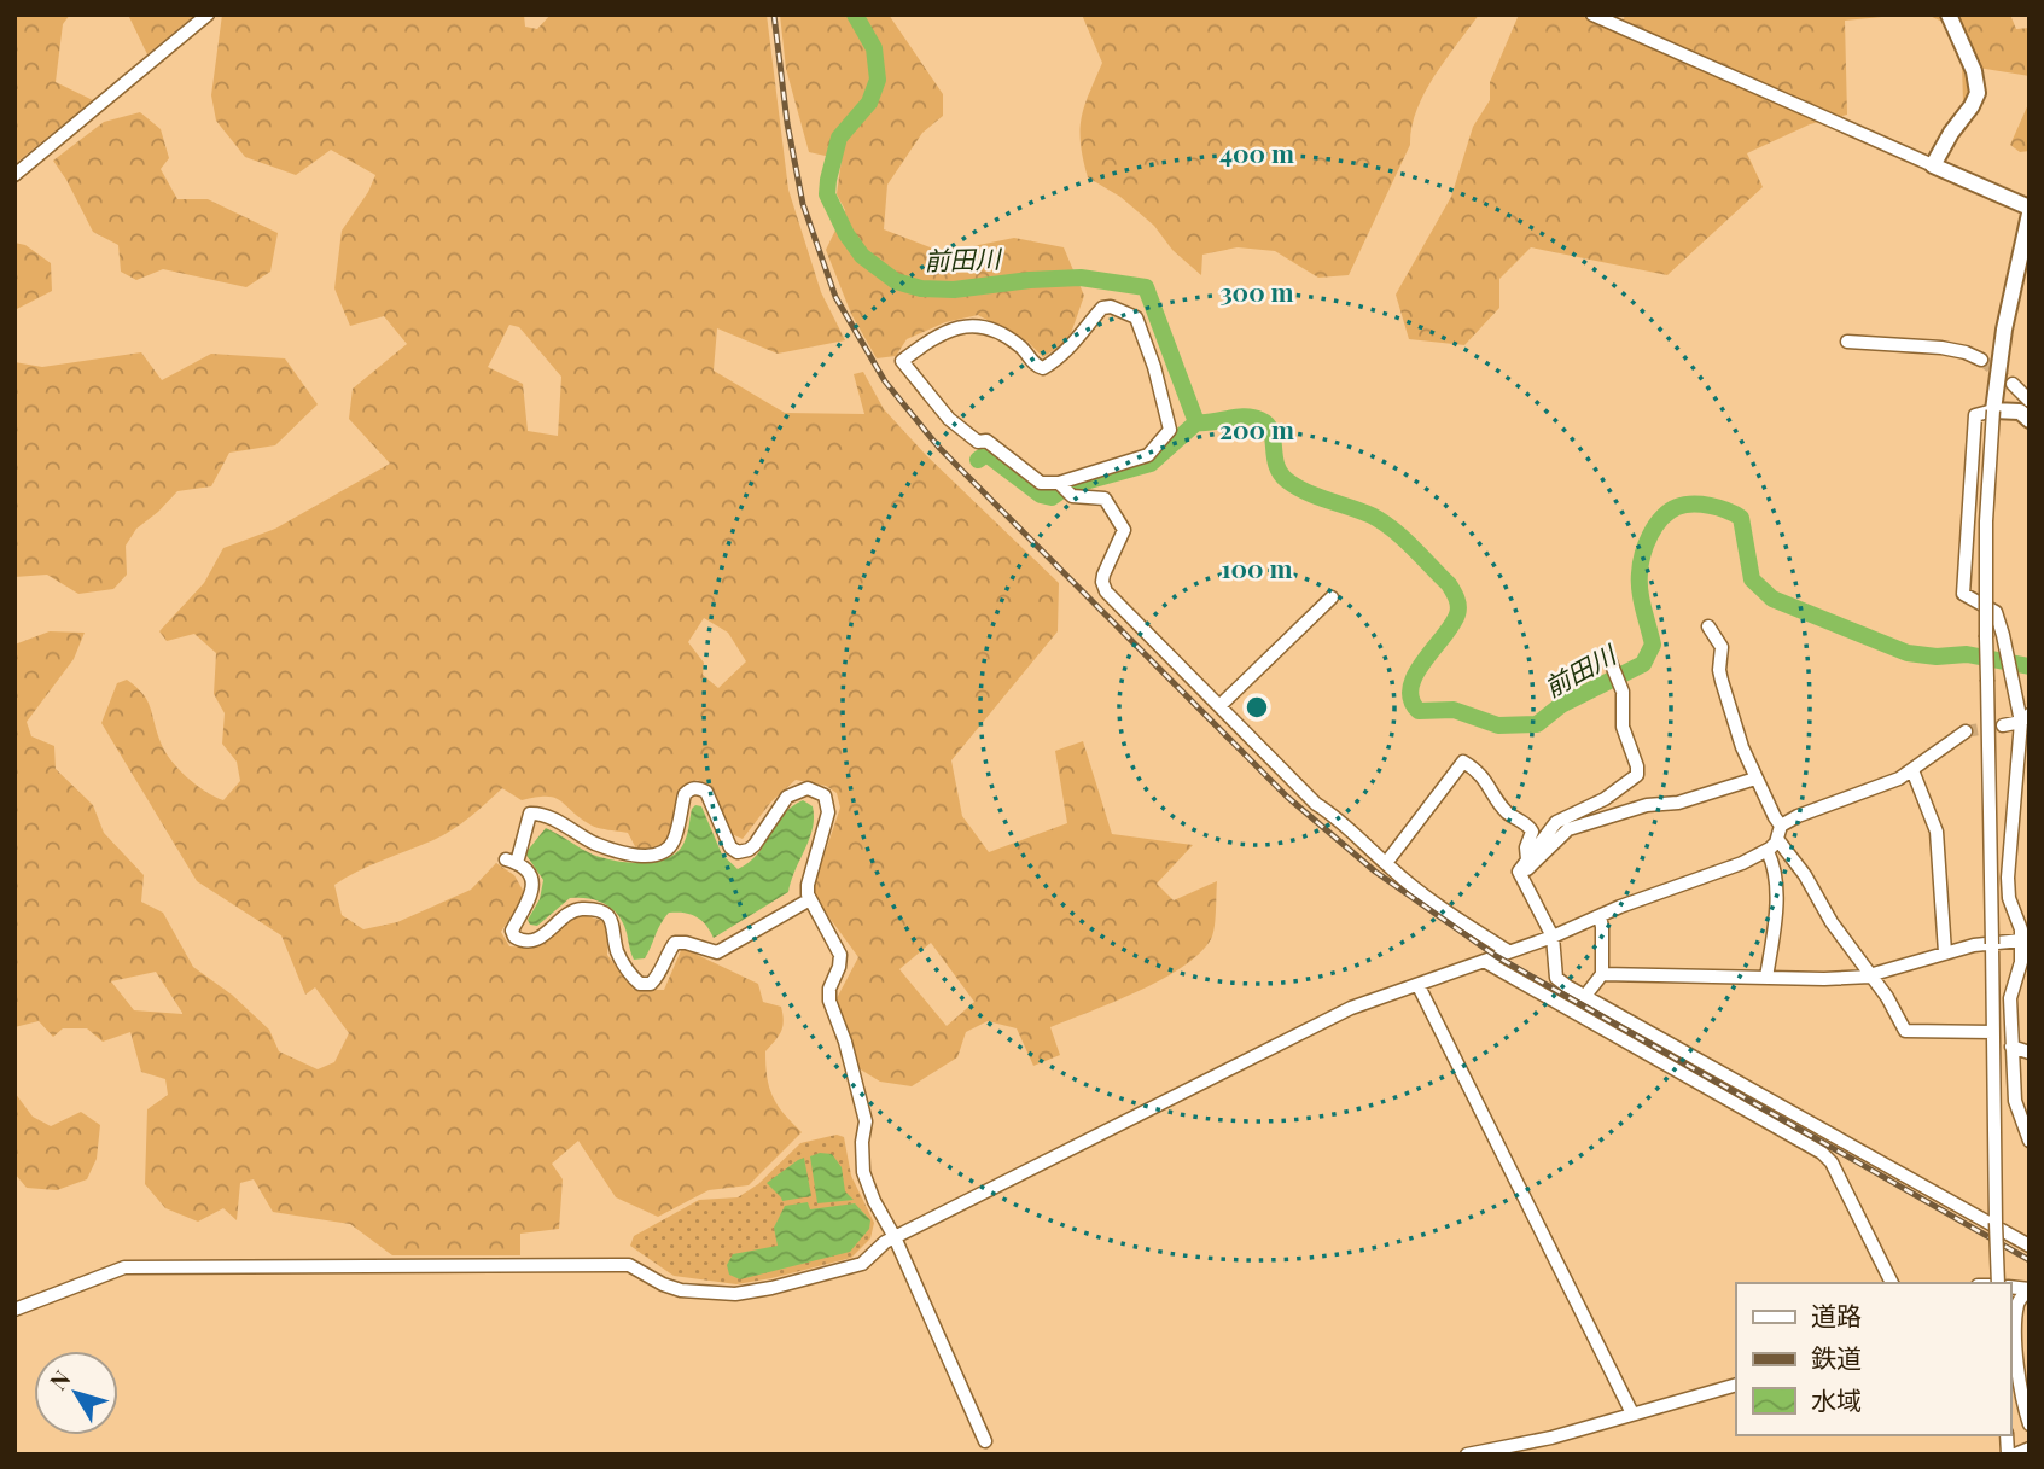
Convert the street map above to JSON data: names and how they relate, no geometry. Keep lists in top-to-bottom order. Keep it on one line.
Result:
{"water":["前田川"],"legend":["道路","鉄道","水域"],"north":"top left","rings":["400 m","300 m","200 m","100 m"]}
